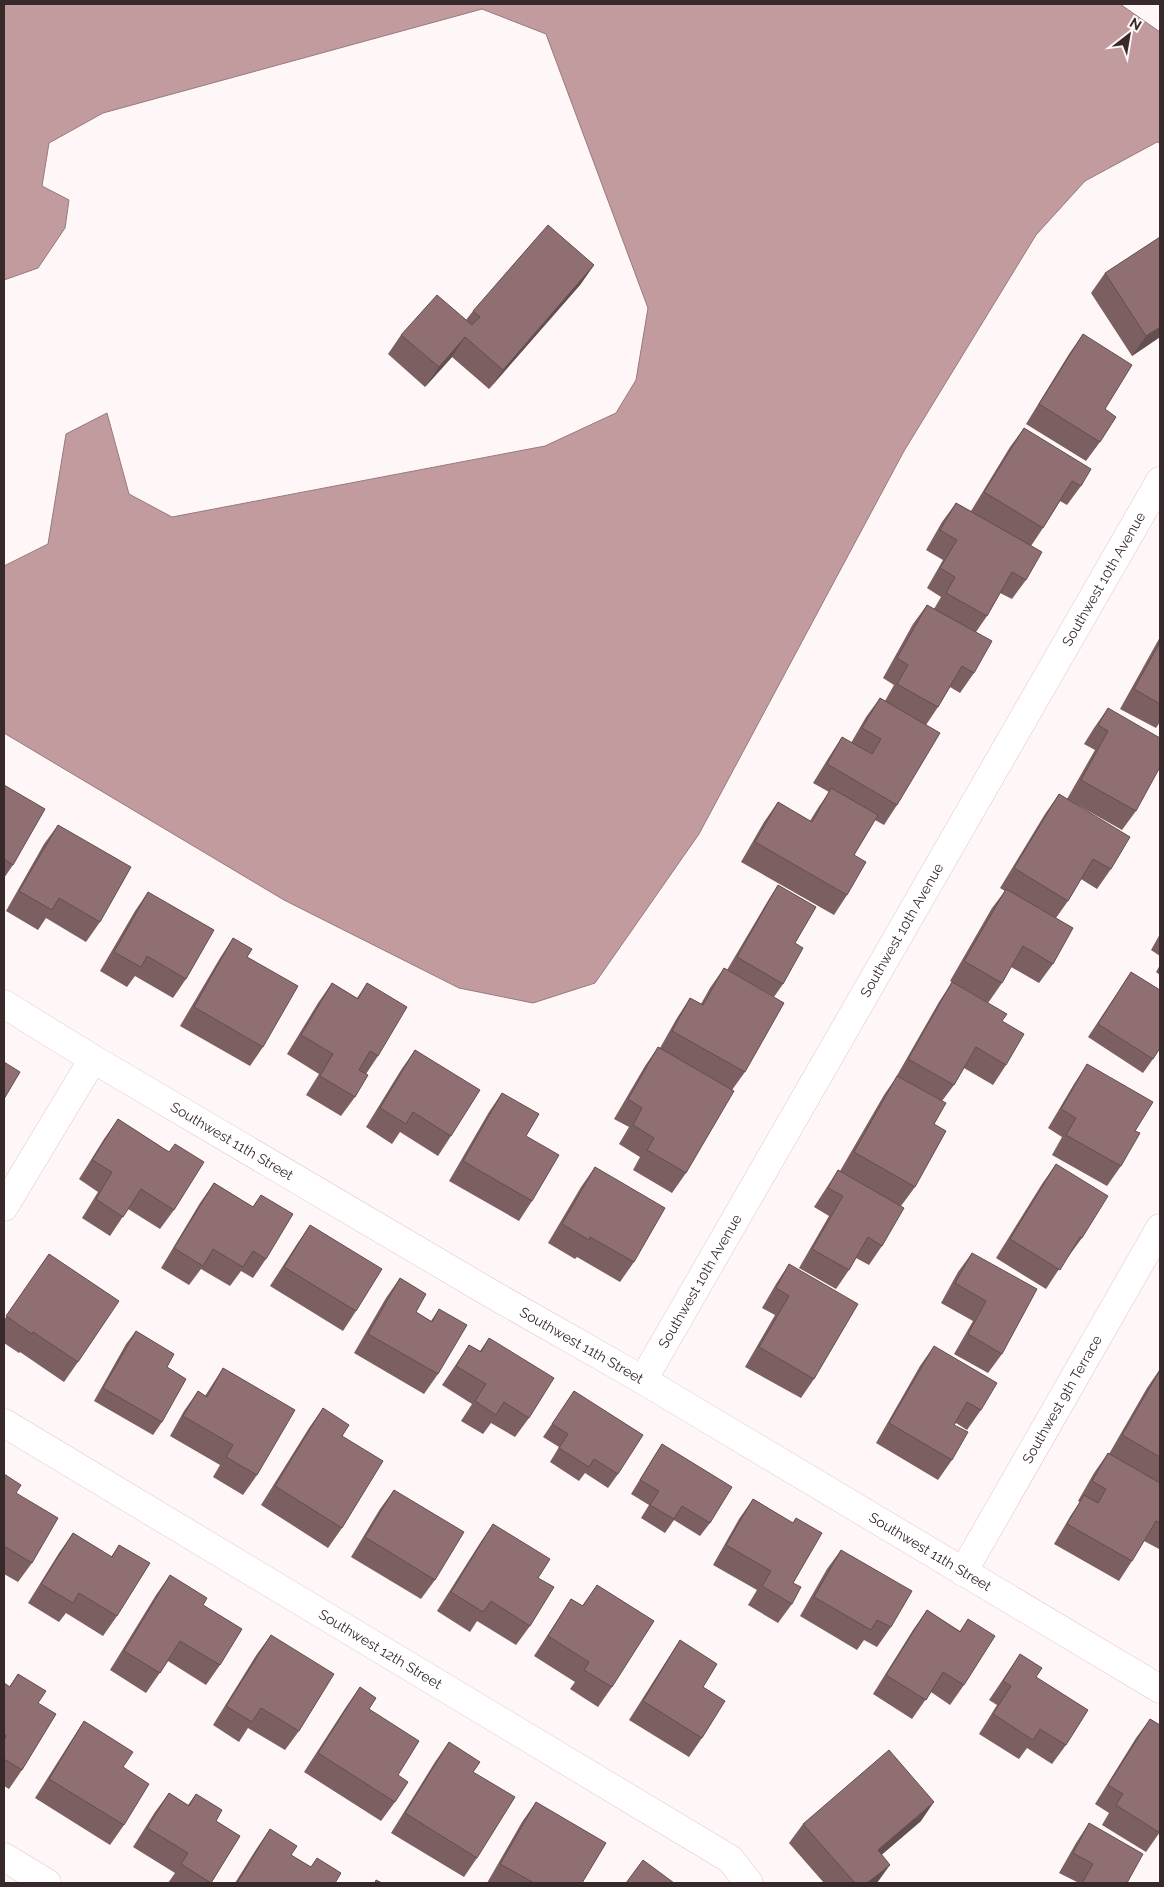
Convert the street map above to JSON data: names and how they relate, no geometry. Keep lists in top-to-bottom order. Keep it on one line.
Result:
{"streets":{"street":["Southwest 10th Avenue","Southwest 11th Street","Southwest 9th Terrace","Southwest 12th Street"]},"crossings":[["Southwest 10th Avenue","Southwest 11th Street"],["Southwest 11th Street","Southwest 9th Terrace"]],"north":"top right"}
